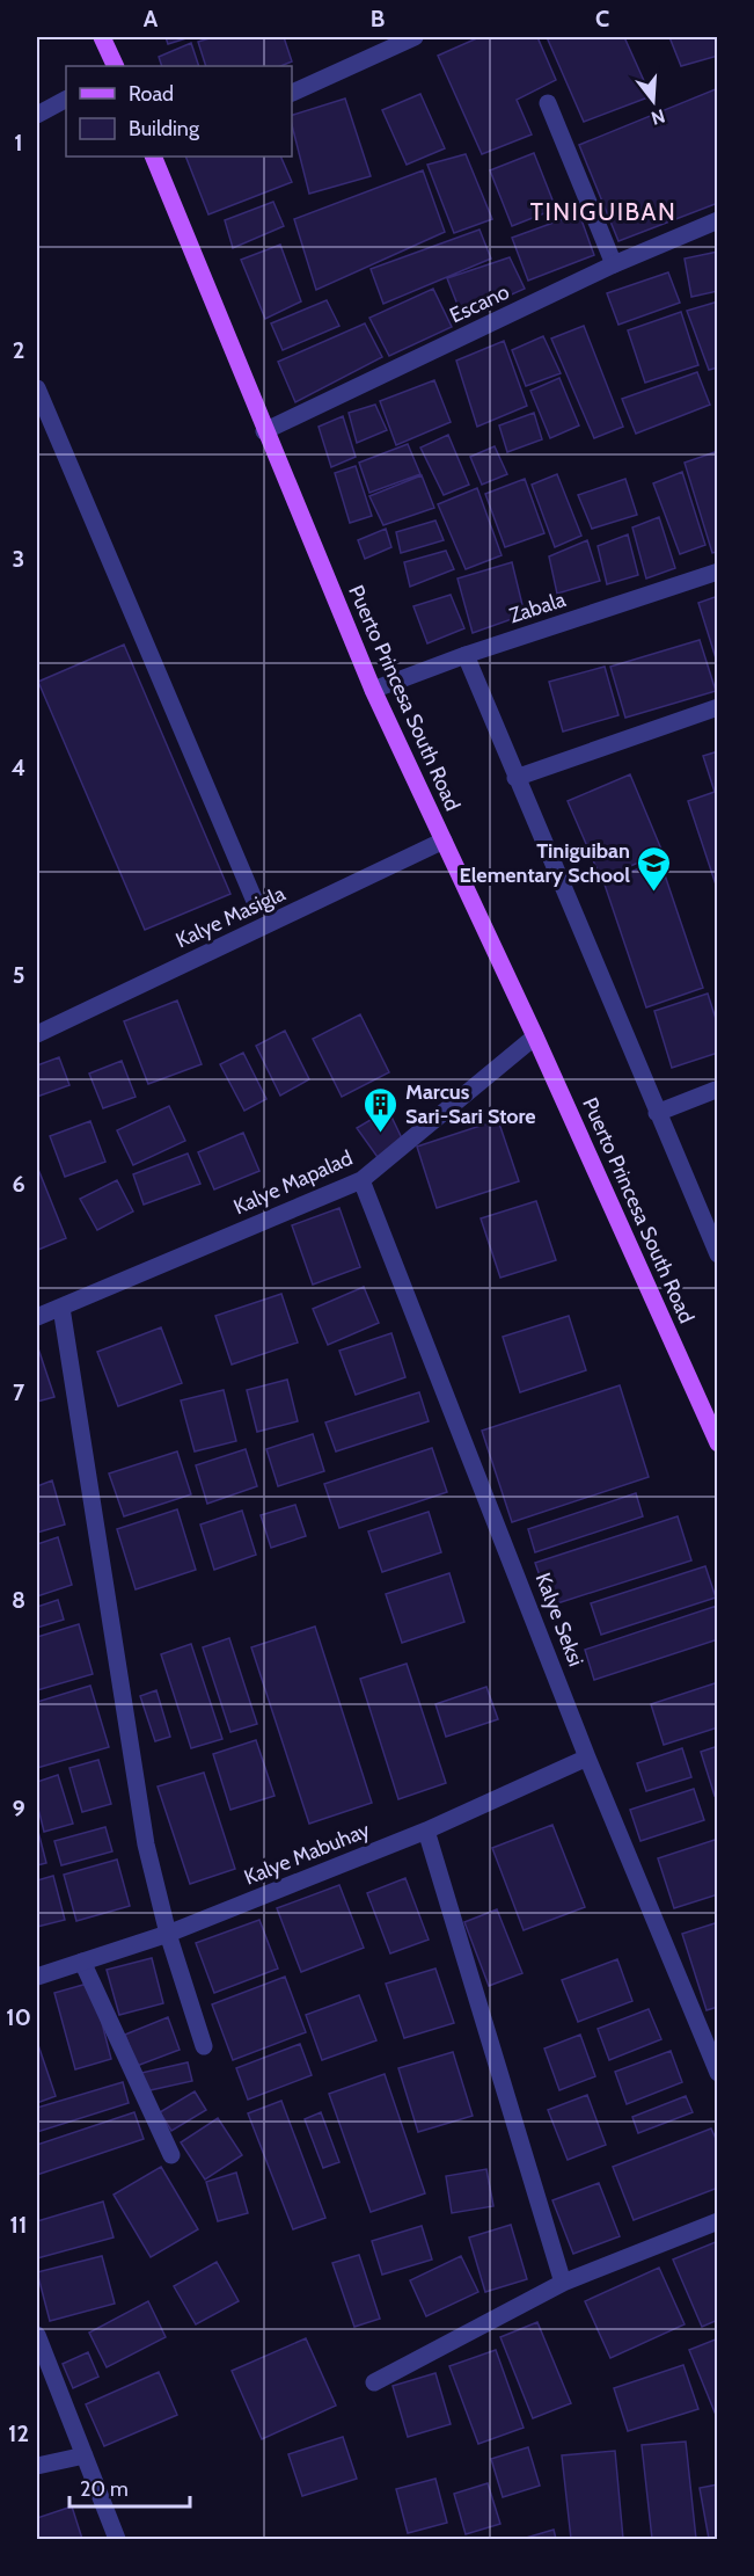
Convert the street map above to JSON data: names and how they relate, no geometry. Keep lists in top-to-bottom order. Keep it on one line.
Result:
{"streets":{"main road":["Puerto Princesa South Road"],"street":["Escano","Zabala","Kalye Masigla","Kalye Mapalad","Kalye Seksi","Kalye Mabuhay"]},"crossings":[["Escano","Puerto Princesa South Road"],["Zabala","Puerto Princesa South Road"],["Puerto Princesa South Road","Kalye Masigla"],["Puerto Princesa South Road","Kalye Mapalad"],["Kalye Mapalad","Kalye Seksi"],["Kalye Seksi","Kalye Mabuhay"]],"districts":["TINIGUIBAN"],"places":{"school or university":["Tiniguiban Elementary School"],"building":["Marcus Sari-Sari Store"]},"legend":["Road","Building"],"scale_bar":"20 m","north":"bottom","grid":{"columns":["A","B","C"],"rows":["1","2","3","4","5","6","7","8","9","10","11","12"]}}
